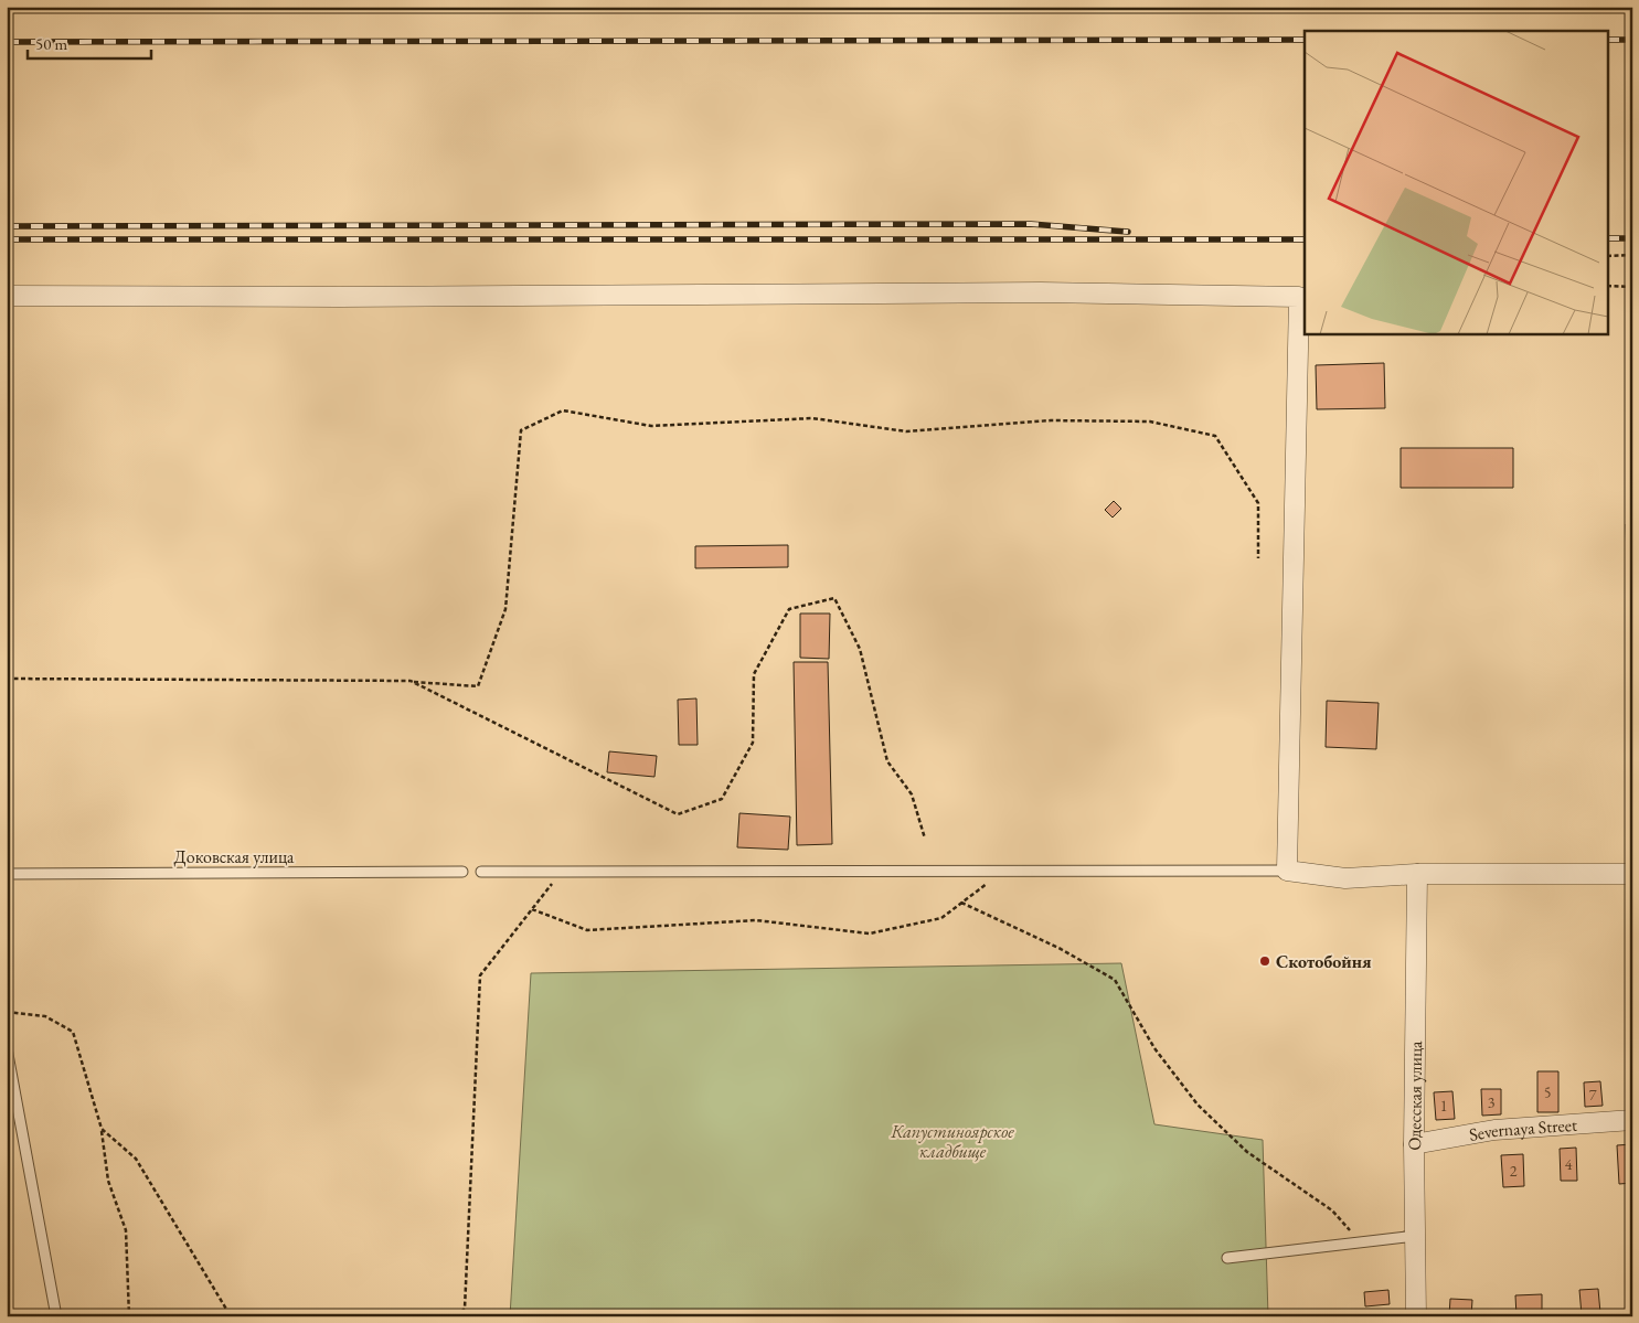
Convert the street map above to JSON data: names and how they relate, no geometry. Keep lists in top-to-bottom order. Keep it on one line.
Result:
{"streets":{"street":["Одесская улица","Severnaya Street"],"lane":["Доковская улица"]},"crossings":[["Одесская улица","Severnaya Street"]],"parks":["Капустиноярское кладбище"],"places":["Скотобойня"],"house_numbers":["5","7","3","1","4","2"],"scale_bar":"50 m"}
